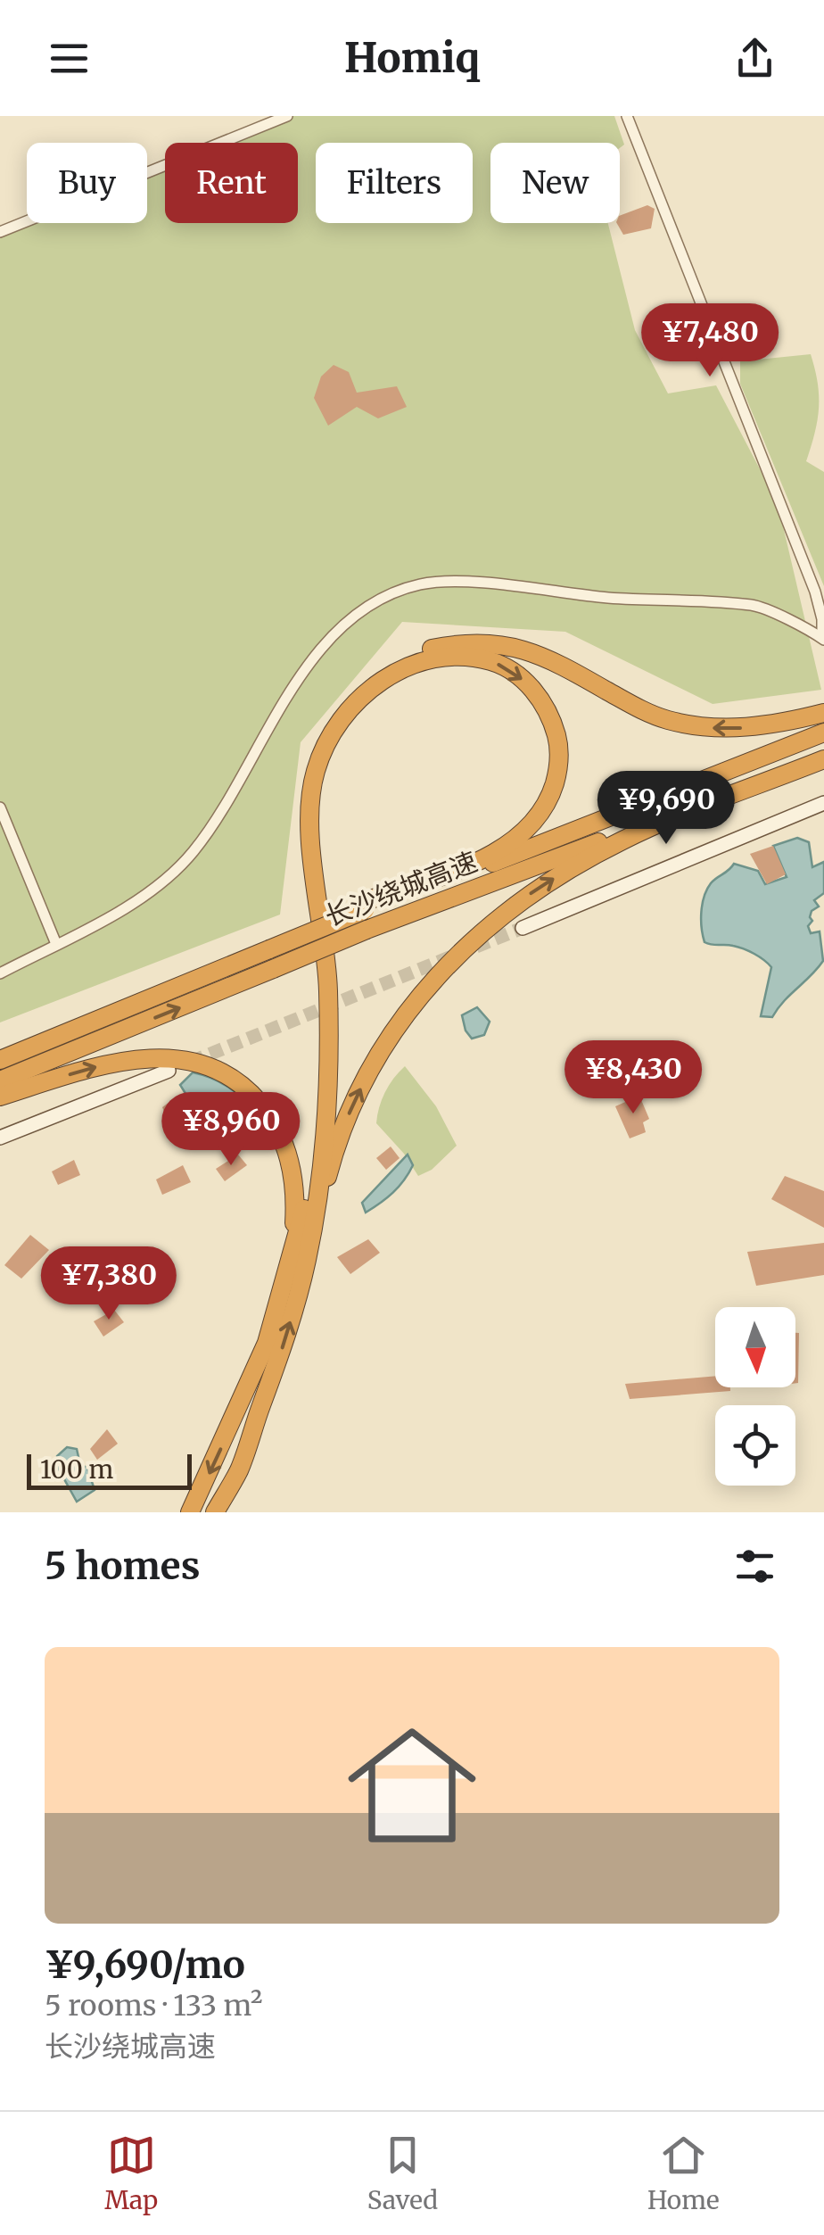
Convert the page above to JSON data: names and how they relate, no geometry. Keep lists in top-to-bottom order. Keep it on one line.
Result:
{"streets":{"highway":["长沙绕城高速"]},"scale_bar":"100 m","north":"bottom","page":{"header":"Homiq","chip":["Buy","Rent","Filters","New"],"price":["¥7,480","¥9,690","¥8,430","¥8,960","¥7,380"],"scale":"100 m","heading":"5 homes","list":[{"name":"¥9,690/mo","note":"5 rooms · 133 m² · 长沙绕城高速"}],"tabs":["Map","Saved","Home"]}}
